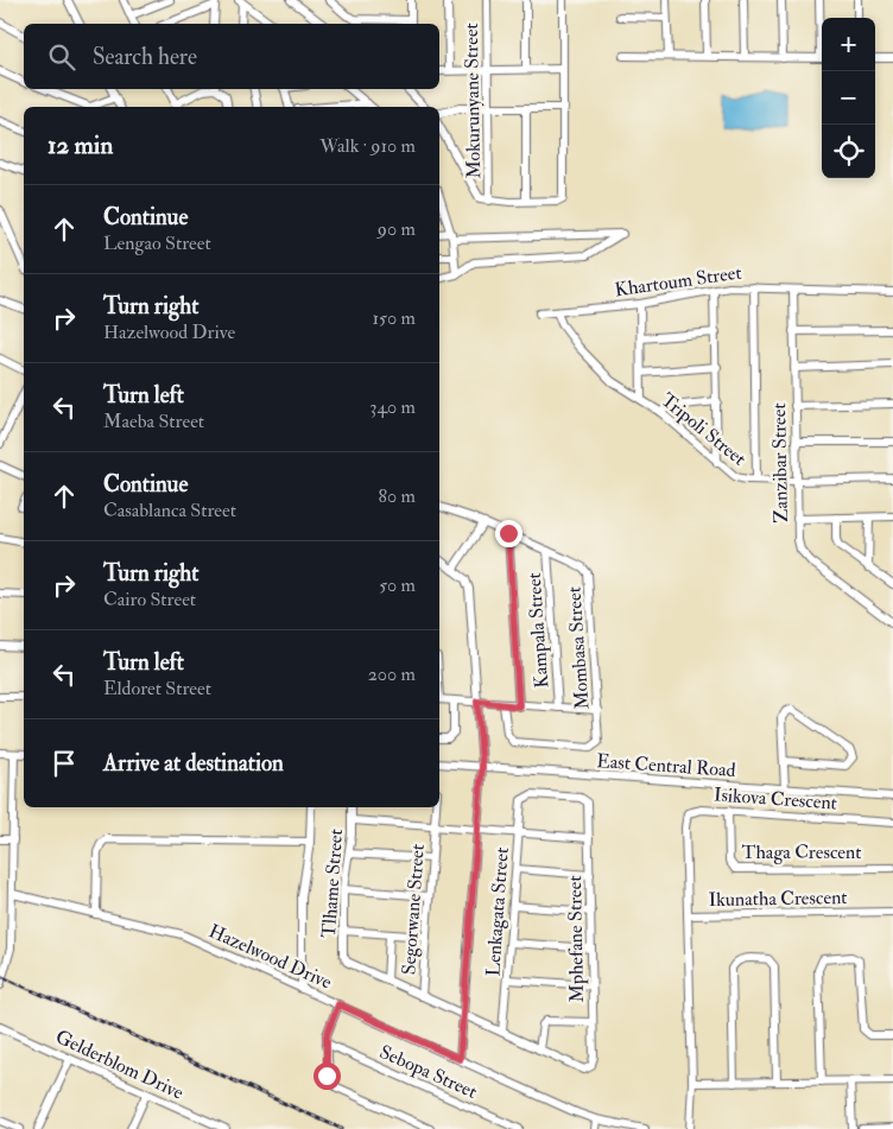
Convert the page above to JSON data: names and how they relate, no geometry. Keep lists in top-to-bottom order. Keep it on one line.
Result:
{"streets":{"street":["Mokurunyane Street","Khartoum Street","Tripoli Street","Zanzibar Street","Kampala Street","Mombasa Street","East Central Road","Isikova Crescent","Thaga Crescent","Tlhame Street","Ikunatha Crescent","Segorwane Street","Lenkagata Street","Mphefane Street","Hazelwood Drive","Gelderblom Drive","Sebopa Street"]},"crossings":[["Khartoum Street","Tripoli Street"],["Khartoum Street","Zanzibar Street"],["Tripoli Street","Zanzibar Street"],["Kampala Street","Mombasa Street"],["Isikova Crescent","Thaga Crescent"],["Isikova Crescent","Ikunatha Crescent"],["Lenkagata Street","Mphefane Street"]],"page":{"map_buttons":["+","−"],"search":"Search here","heading":["12 min","Walk · 910 m"],"list":[["Continue","Lengao Street","90 m"],["Turn right","Hazelwood Drive","150 m"],["Turn left","Maeba Street","340 m"],["Continue","Casablanca Street","80 m"],["Turn right","Cairo Street","50 m"],["Turn left","Eldoret Street","200 m"],"Arrive at destination"]}}
